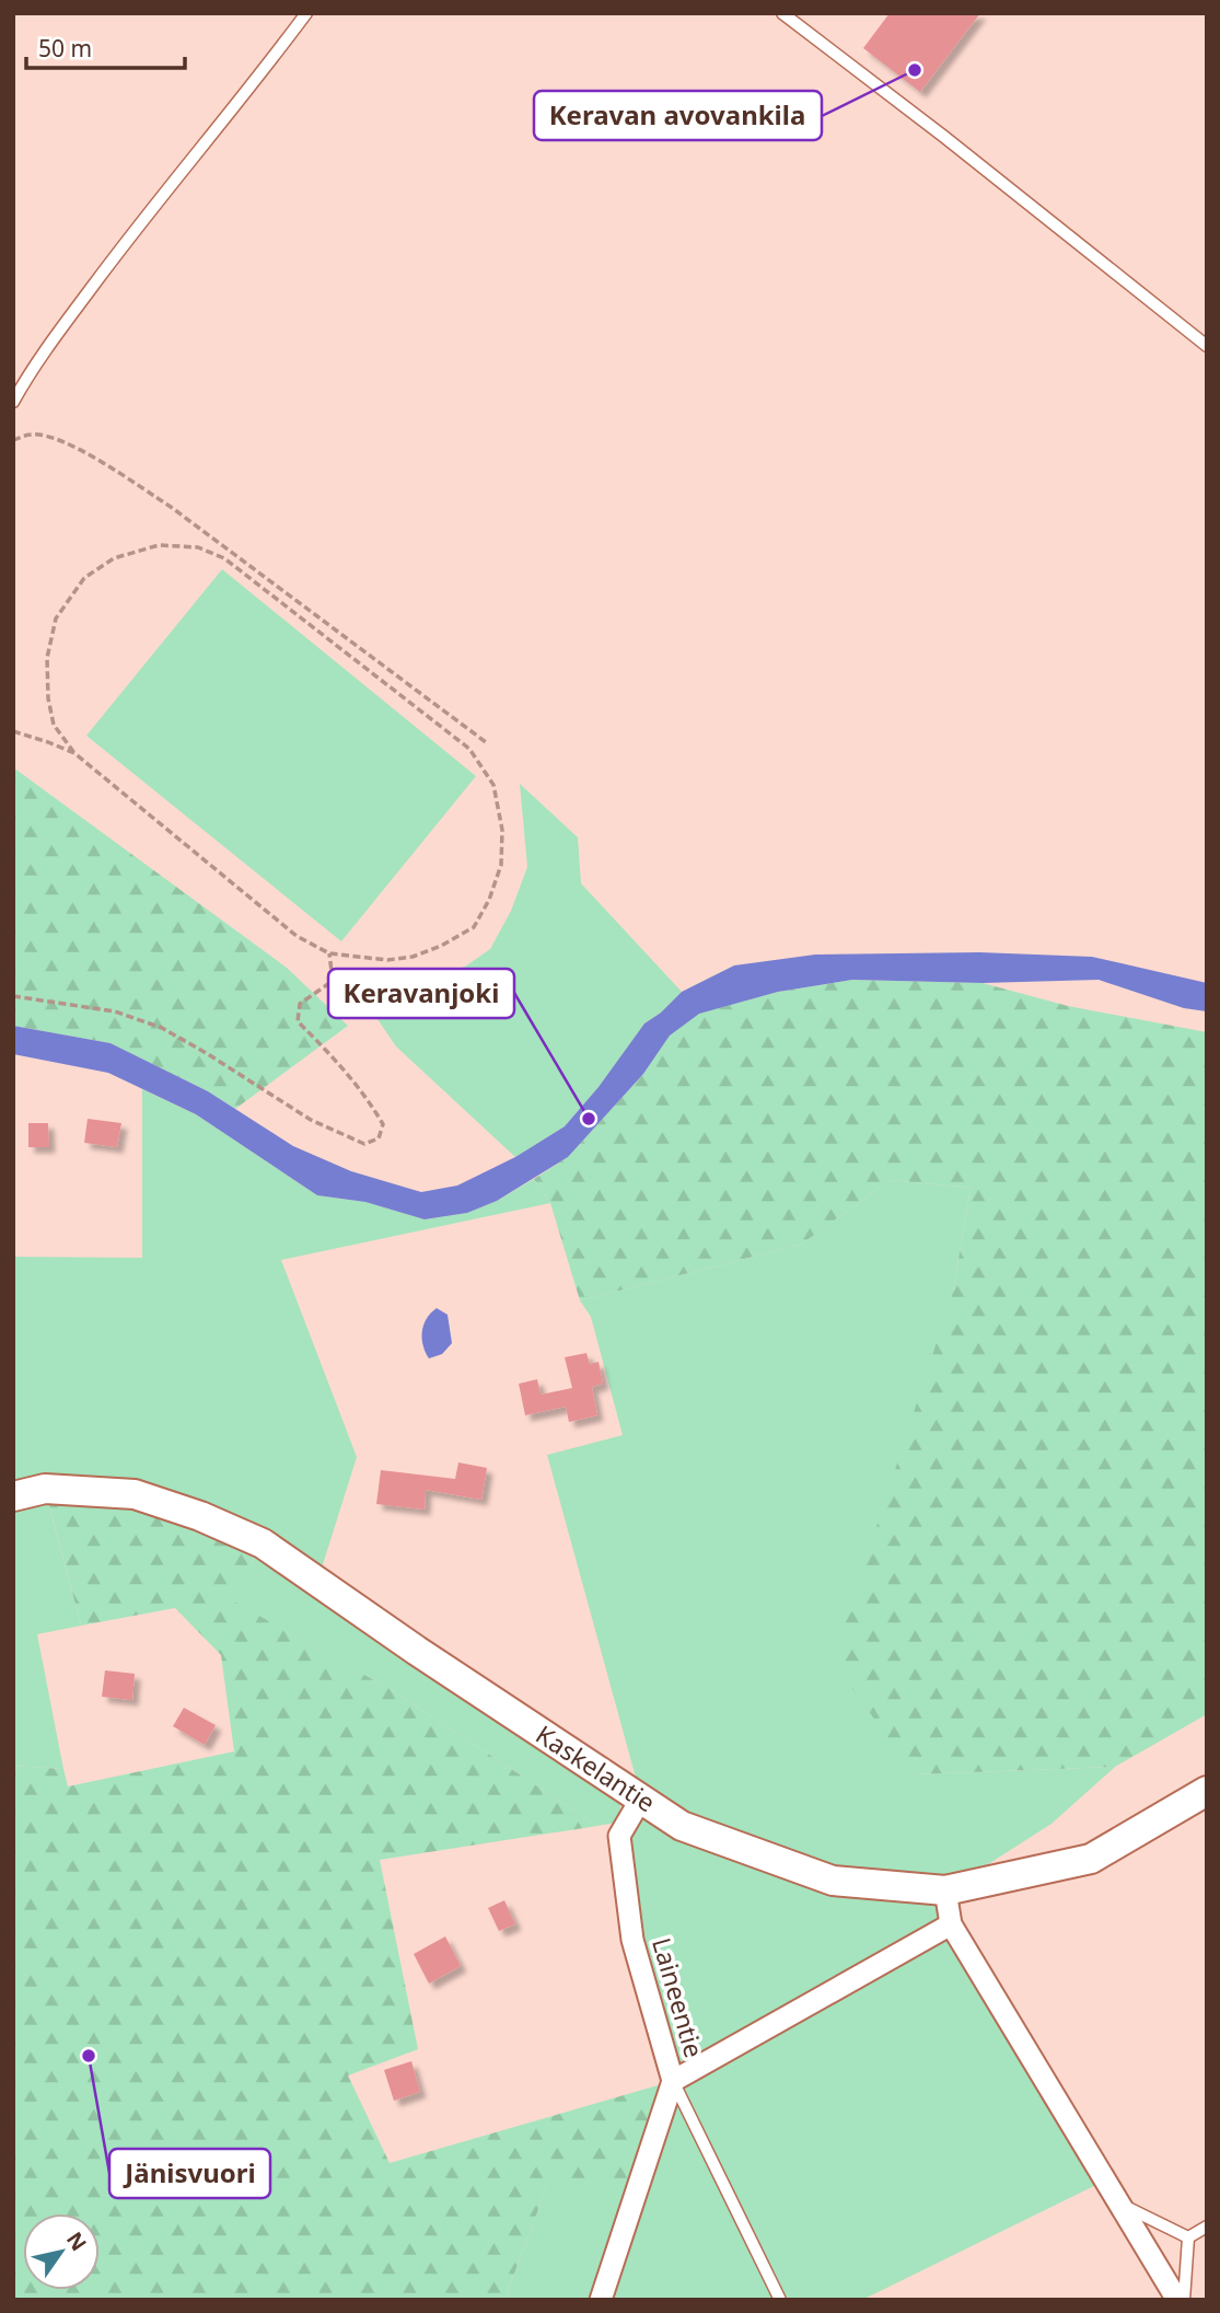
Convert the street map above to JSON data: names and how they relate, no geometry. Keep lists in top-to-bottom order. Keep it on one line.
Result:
{"streets":{"street":["Kaskelantie","Laineentie"]},"crossings":[["Kaskelantie","Laineentie"]],"places":["Keravan avovankila","Keravanjoki","Jänisvuori"],"scale_bar":"50 m","north":"top right"}
